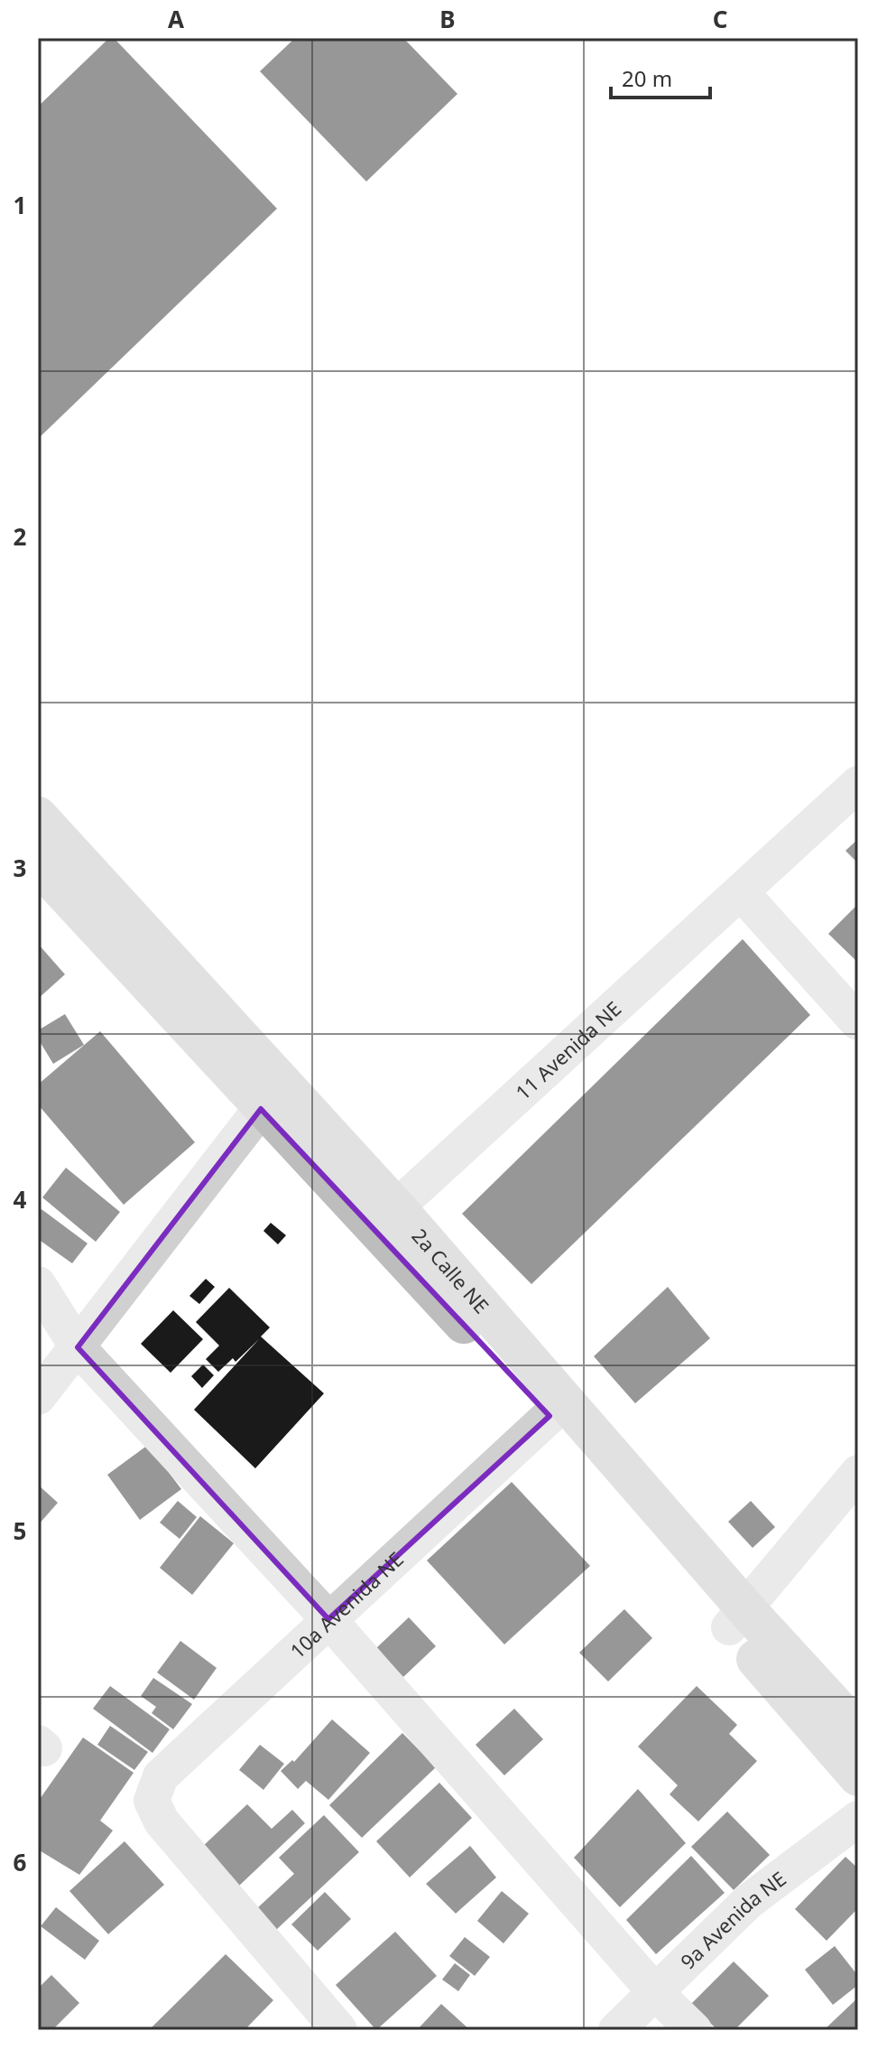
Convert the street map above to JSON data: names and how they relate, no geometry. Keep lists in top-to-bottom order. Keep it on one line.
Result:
{"streets":{"main road":["2a Calle NE"],"street":["11 Avenida NE","10a Avenida NE","9a Avenida NE"]},"crossings":[["11 Avenida NE","2a Calle NE"],["2a Calle NE","10a Avenida NE"]],"scale_bar":"20 m","grid":{"columns":["A","B","C"],"rows":["1","2","3","4","5","6"]}}
